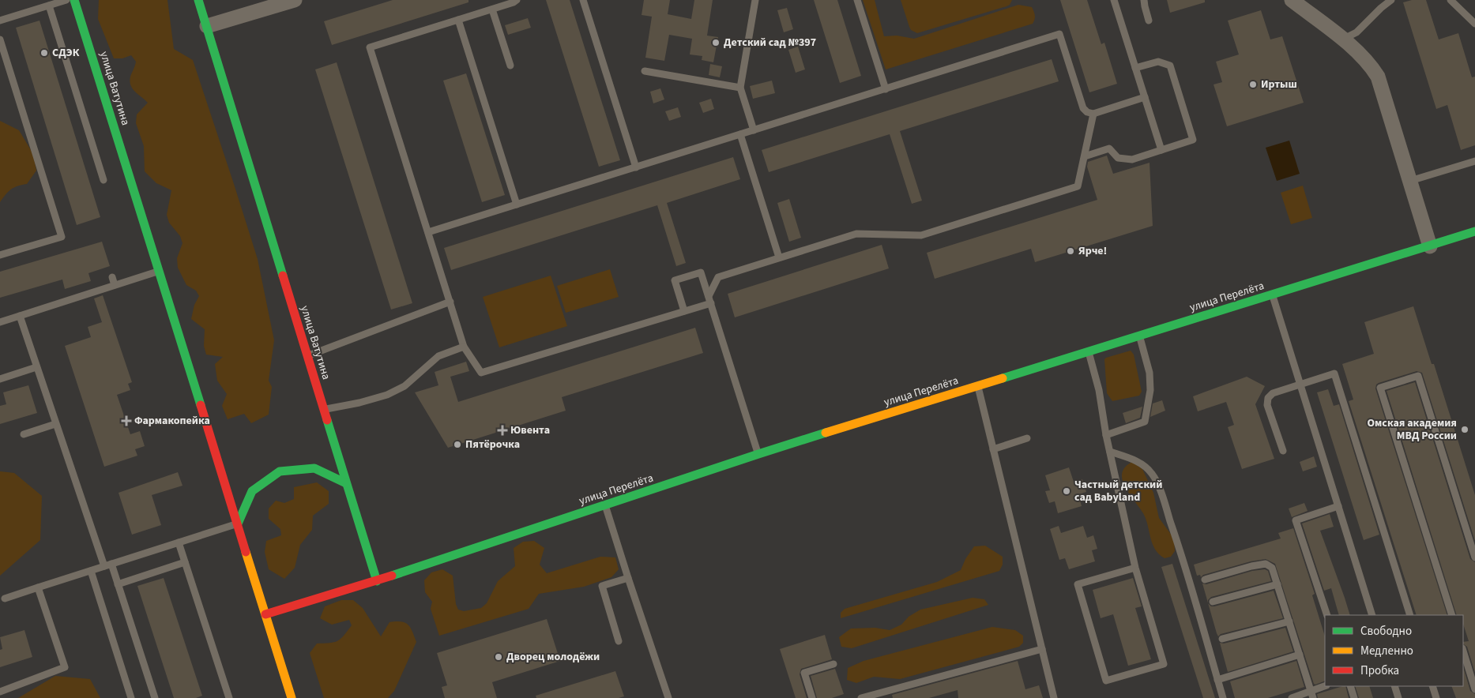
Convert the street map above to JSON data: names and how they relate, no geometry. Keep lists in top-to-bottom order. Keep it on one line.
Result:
{"streets":{"main road":["улица Ватутина","улица Перелёта"]},"crossings":[["улица Ватутина","улица Перелёта"]],"places":{"other":["Детский сад №397","СДЭК","Иртыш","Ярче!","Омская академия МВД России","Пятёрочка","Частный детский сад Babyland","Дворец молодёжи"],"health":["Фармакопейка","Ювента"]},"legend":["Свободно","Медленно","Пробка"]}
